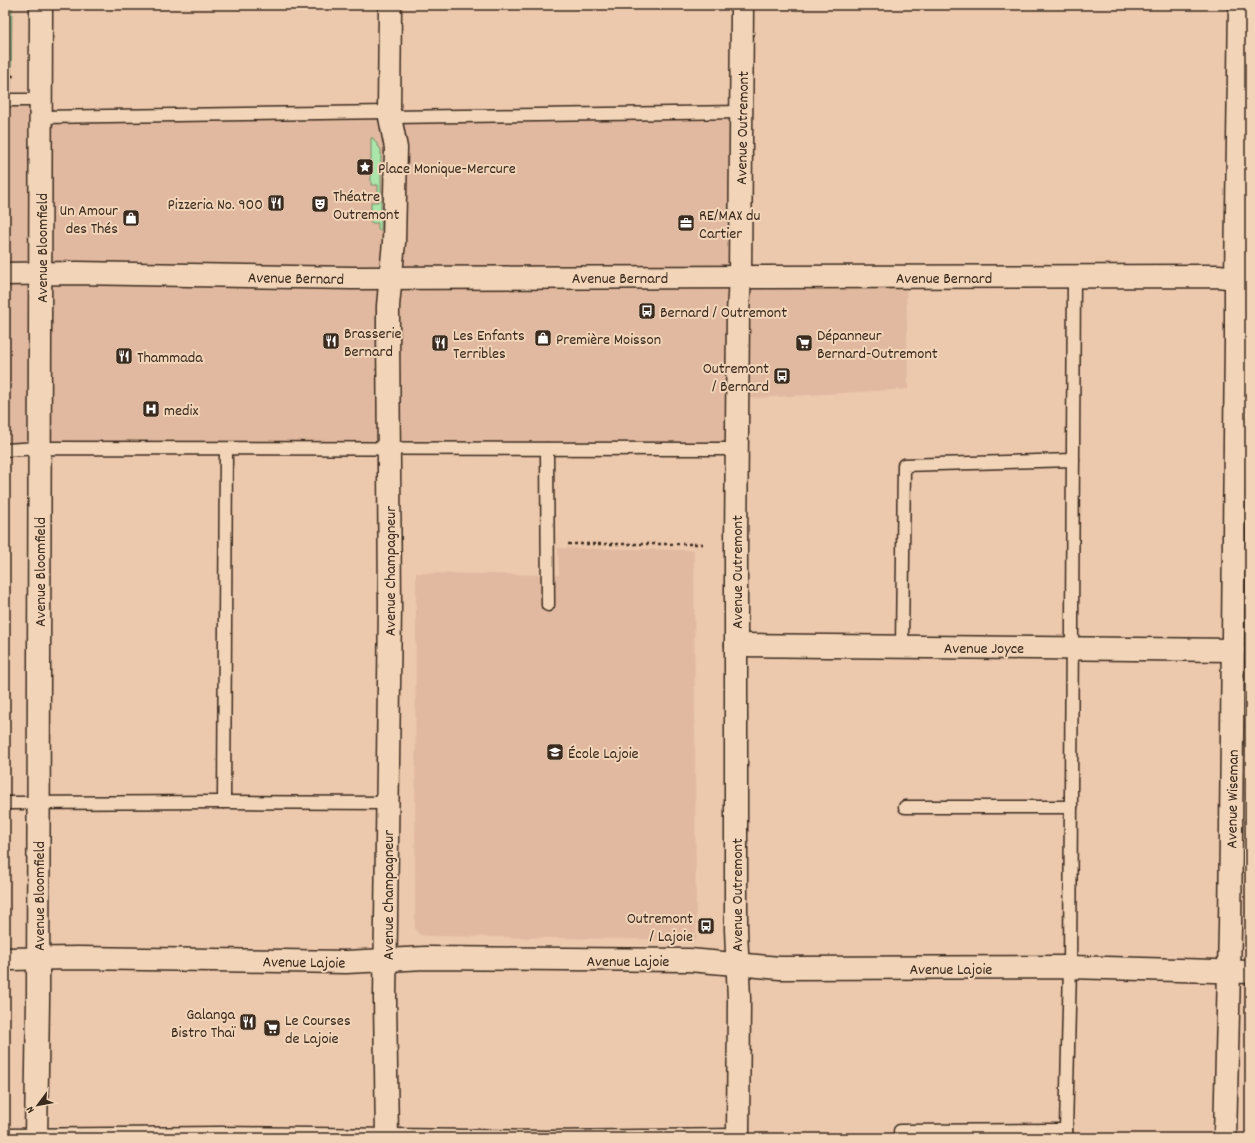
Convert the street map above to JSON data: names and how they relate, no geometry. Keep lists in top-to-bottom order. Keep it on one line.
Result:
{"streets":{"street":["Avenue Outremont","Avenue Bloomfield","Avenue Bernard","Avenue Champagneur","Avenue Joyce","Avenue Wiseman","Avenue Lajoie"]},"crossings":[["Avenue Outremont","Avenue Bernard"],["Avenue Outremont","Avenue Joyce"],["Avenue Outremont","Avenue Lajoie"],["Avenue Bloomfield","Avenue Bernard"],["Avenue Bloomfield","Avenue Lajoie"],["Avenue Bernard","Avenue Champagneur"],["Avenue Bernard","Avenue Wiseman"],["Avenue Champagneur","Avenue Lajoie"],["Avenue Joyce","Avenue Wiseman"],["Avenue Wiseman","Avenue Lajoie"]],"places":{"place":["Place Monique-Mercure"],"restaurant":["Pizzeria No. 900","Brasserie Bernard","Les Enfants Terribles","Thammada","Galanga Bistro Thaï"],"theatre":["Théatre Outremont"],"shop":["Un Amour des Thés","Première Moisson"],"office":["RE/MAX du Cartier"],"bus stop":["Bernard / Outremont","Outremont / Bernard","Outremont / Lajoie"],"supermarket":["Dépanneur Bernard-Outremont","Le Courses de Lajoie"],"hospital":["medix"],"school or university":["École Lajoie"]},"north":"bottom left"}
